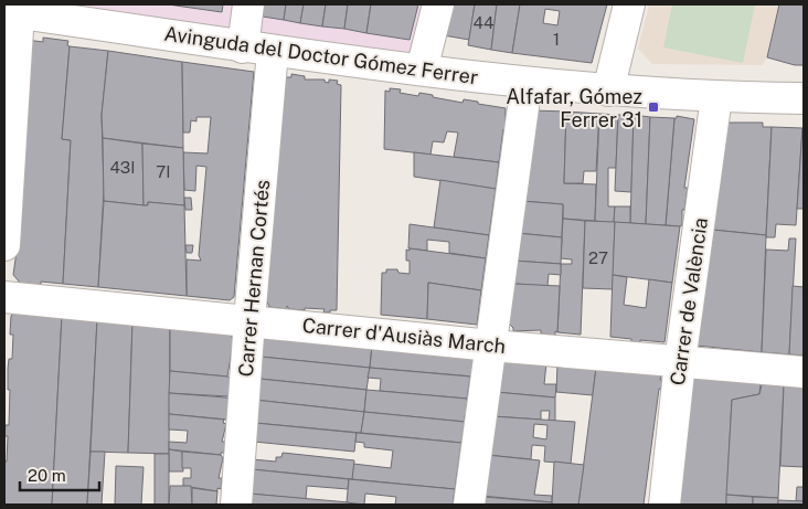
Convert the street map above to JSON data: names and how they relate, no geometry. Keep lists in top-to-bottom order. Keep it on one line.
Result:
{"streets":{"street":["Avinguda del Doctor Gómez Ferrer","Carrer Hernan Cortés","Carrer de València","Carrer d'Ausiàs March"]},"crossings":[["Avinguda del Doctor Gómez Ferrer","Carrer Hernan Cortés"],["Avinguda del Doctor Gómez Ferrer","Carrer de València"],["Carrer Hernan Cortés","Carrer d'Ausiàs March"],["Carrer de València","Carrer d'Ausiàs March"]],"places":{"transit":["Alfafar, Gómez Ferrer 31"]},"house_numbers":["44","1","43I","7I","27"],"scale_bar":"20 m"}
